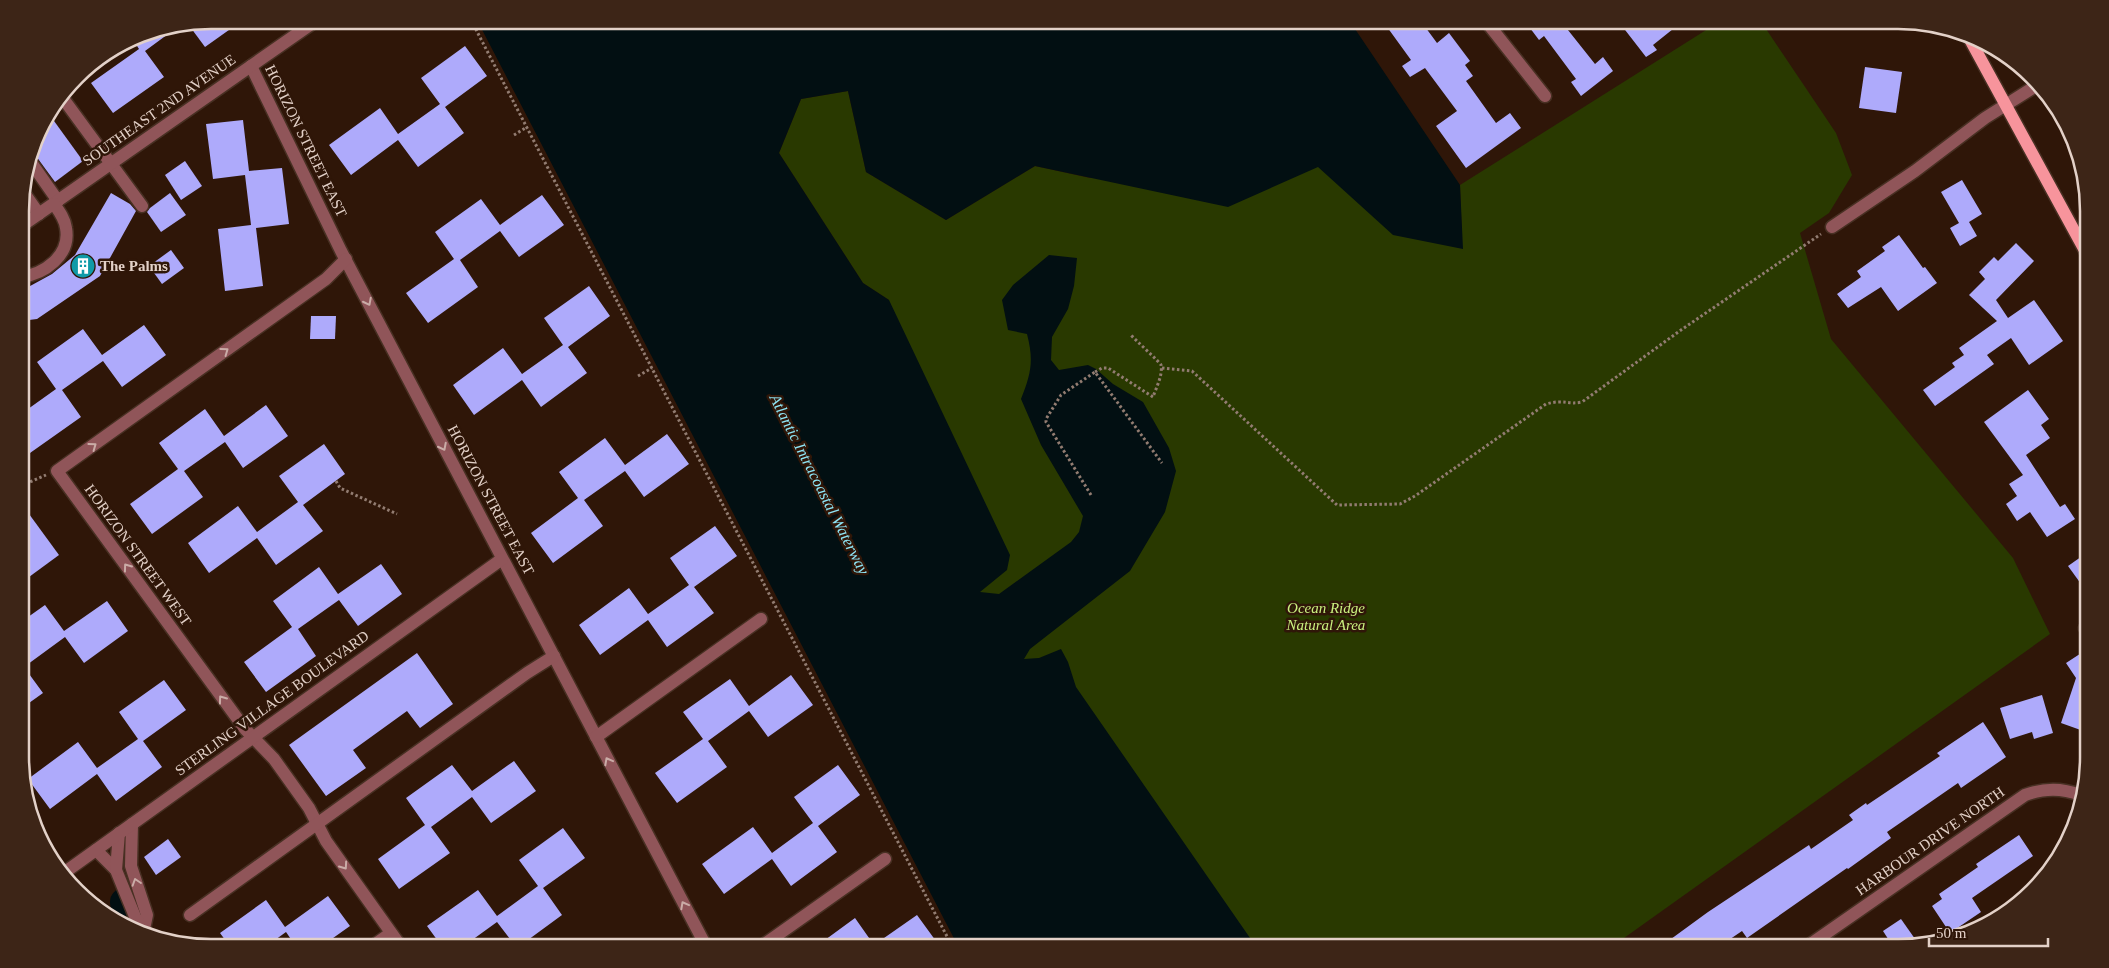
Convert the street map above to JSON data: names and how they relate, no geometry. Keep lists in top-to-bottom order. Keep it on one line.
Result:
{"streets":{"street":["SOUTHEAST 2ND AVENUE","HORIZON STREET EAST","HORIZON STREET WEST","STERLING VILLAGE BOULEVARD","HARBOUR DRIVE NORTH"]},"crossings":[["SOUTHEAST 2ND AVENUE","HORIZON STREET EAST"],["HORIZON STREET EAST","HORIZON STREET WEST"],["HORIZON STREET EAST","STERLING VILLAGE BOULEVARD"],["HORIZON STREET WEST","STERLING VILLAGE BOULEVARD"]],"water":["Atlantic Intracoastal Waterway"],"parks":["Ocean Ridge Natural Area"],"places":{"building":["The Palms"]},"scale_bar":"50 m"}
